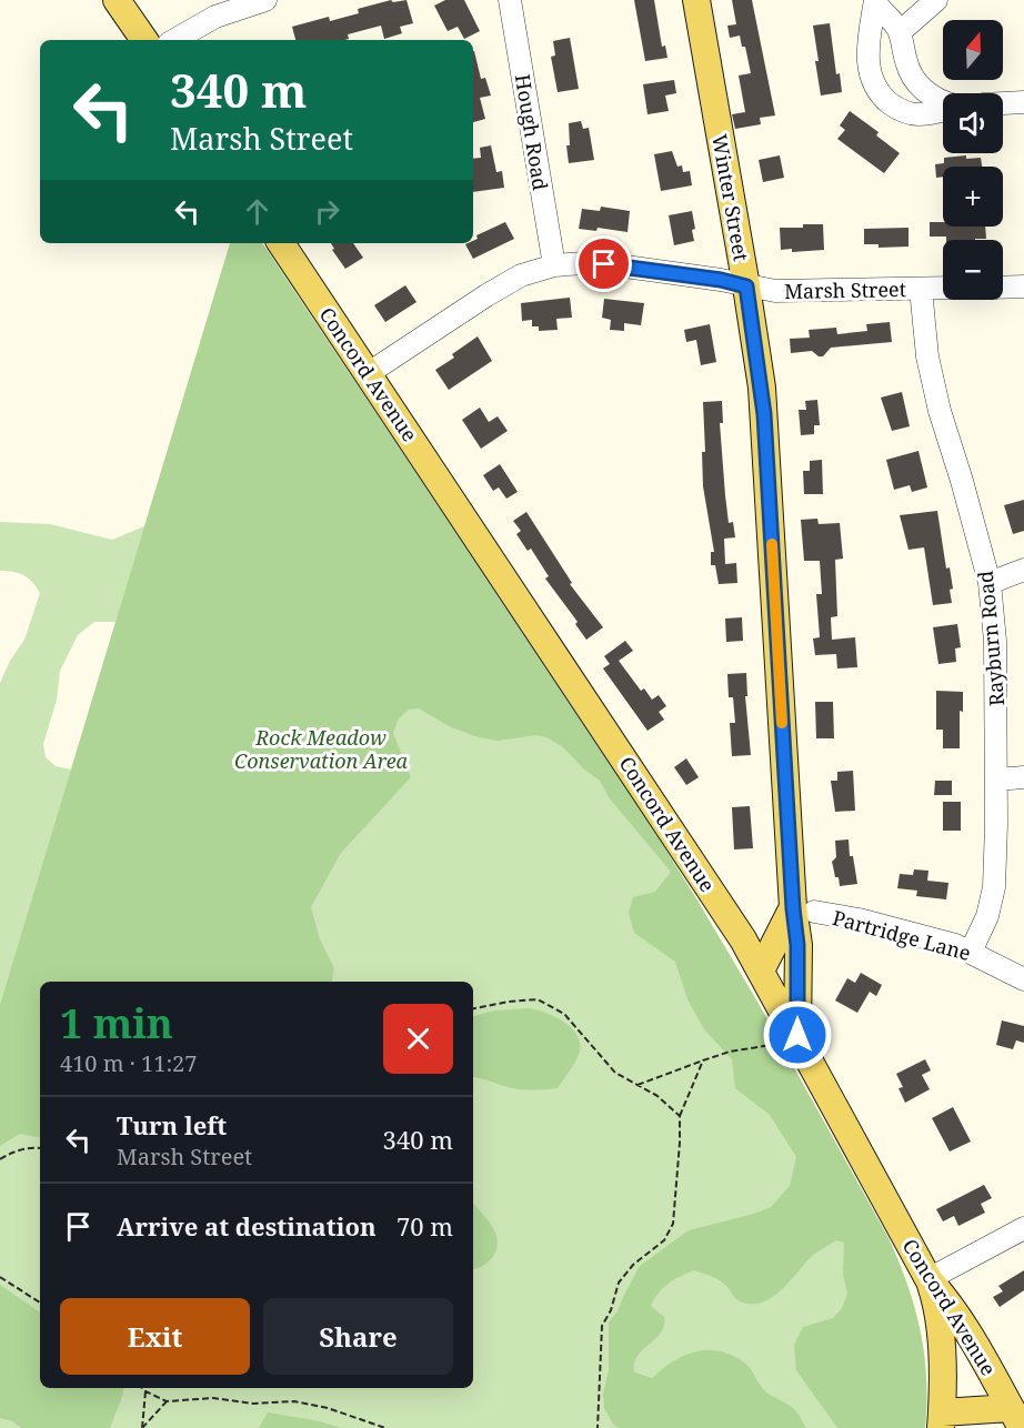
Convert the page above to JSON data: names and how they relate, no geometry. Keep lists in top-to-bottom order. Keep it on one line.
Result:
{"streets":{"main road":["Winter Street","Concord Avenue"],"street":["Hough Road","Marsh Street","Rayburn Road","Partridge Lane"]},"crossings":[["Hough Road","Marsh Street"],["Winter Street","Marsh Street"],["Winter Street","Concord Avenue"],["Winter Street","Partridge Lane"],["Marsh Street","Concord Avenue"],["Marsh Street","Rayburn Road"],["Rayburn Road","Partridge Lane"]],"parks":["Rock Meadow Conservation Area"],"north":"top","page":{"map_buttons":["+","−"],"turn":["340 m","Marsh Street"],"heading":["1 min","410 m · 11:27"],"list":[{"name":"Turn left","note":"Marsh Street","value":"340 m"},{"name":"Arrive at destination","value":"70 m"}],"buttons":["Exit","Share"]}}
